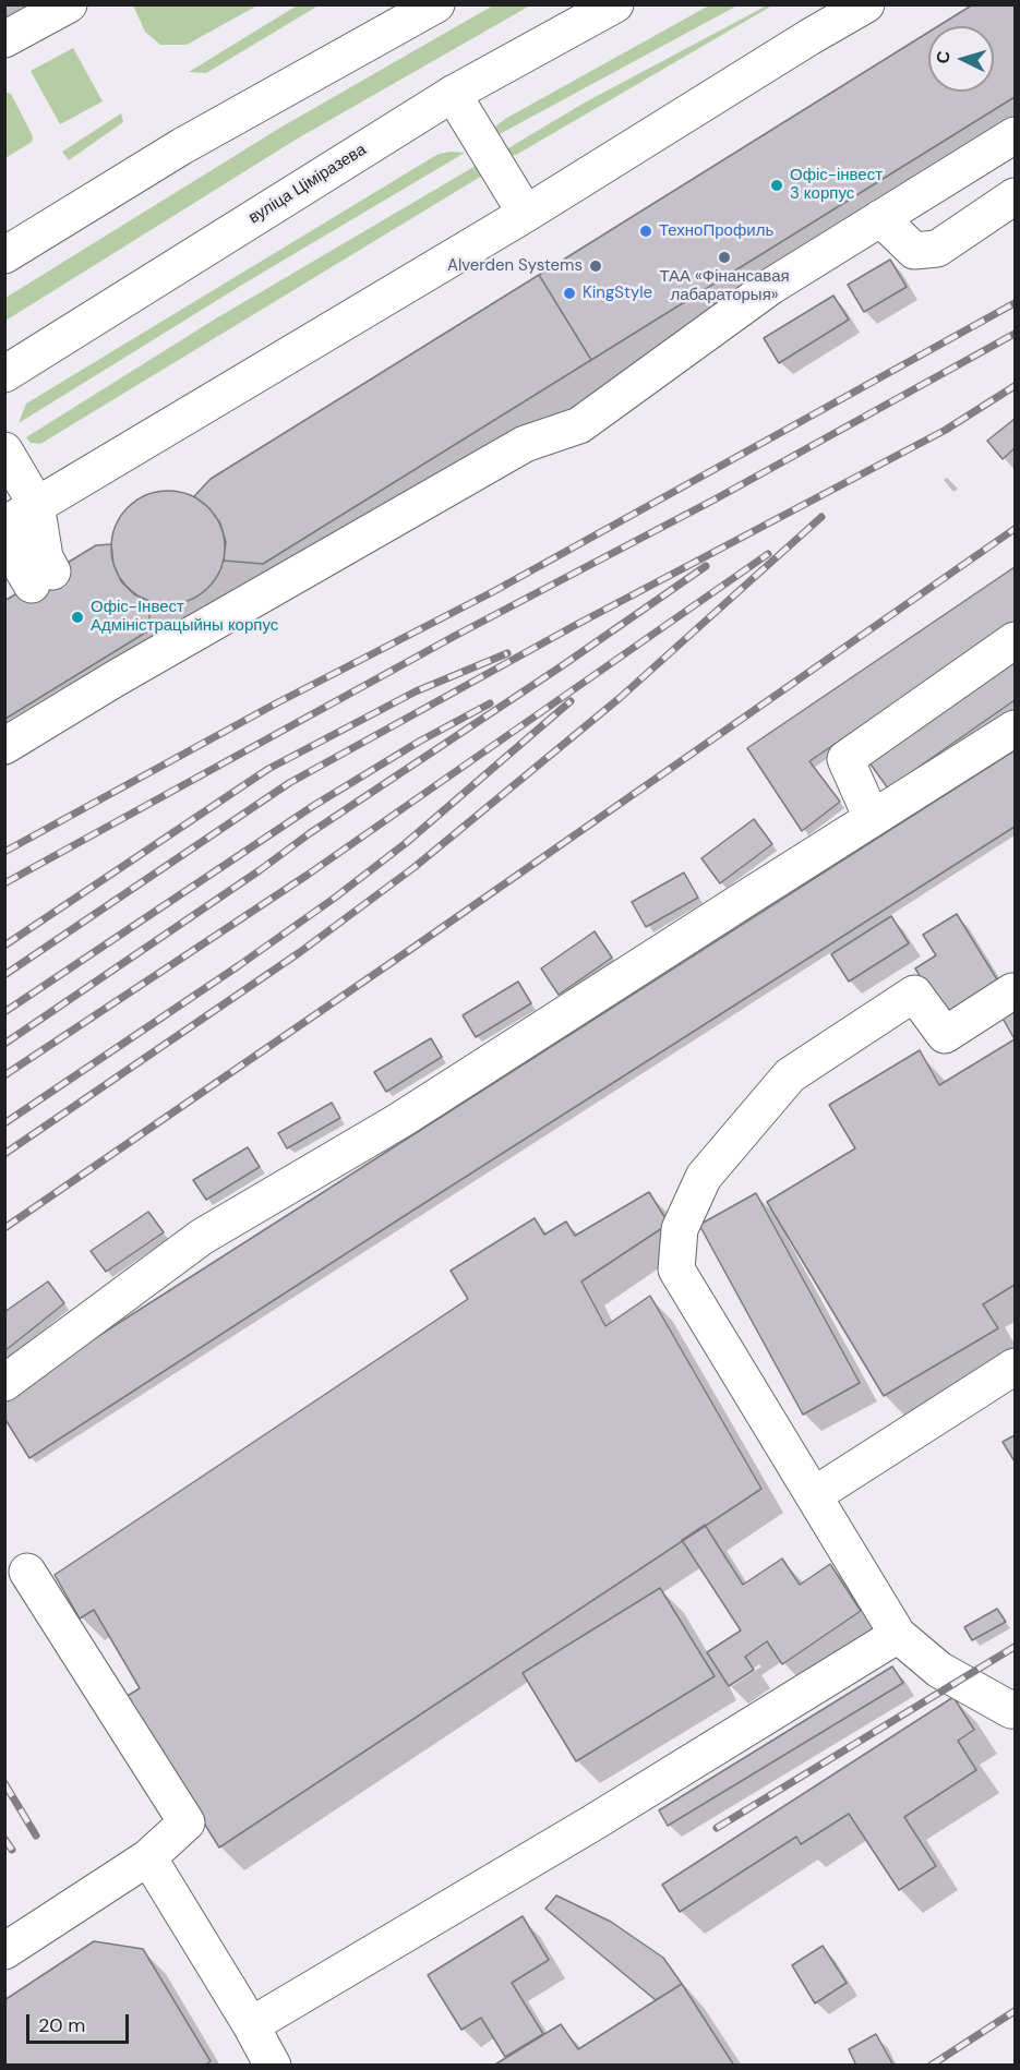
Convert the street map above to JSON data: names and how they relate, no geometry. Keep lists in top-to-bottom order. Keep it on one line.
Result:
{"streets":{"main road":["вуліца Ціміразева"]},"places":["Офіс-інвест 3 корпус","ТехноПрофиль","ТАА «Фінансавая лабараторыя»","Alverden Systems","KingStyle","Офіс-Інвест Адміністрацыйны корпус"],"scale_bar":"20 m","north":"left"}
